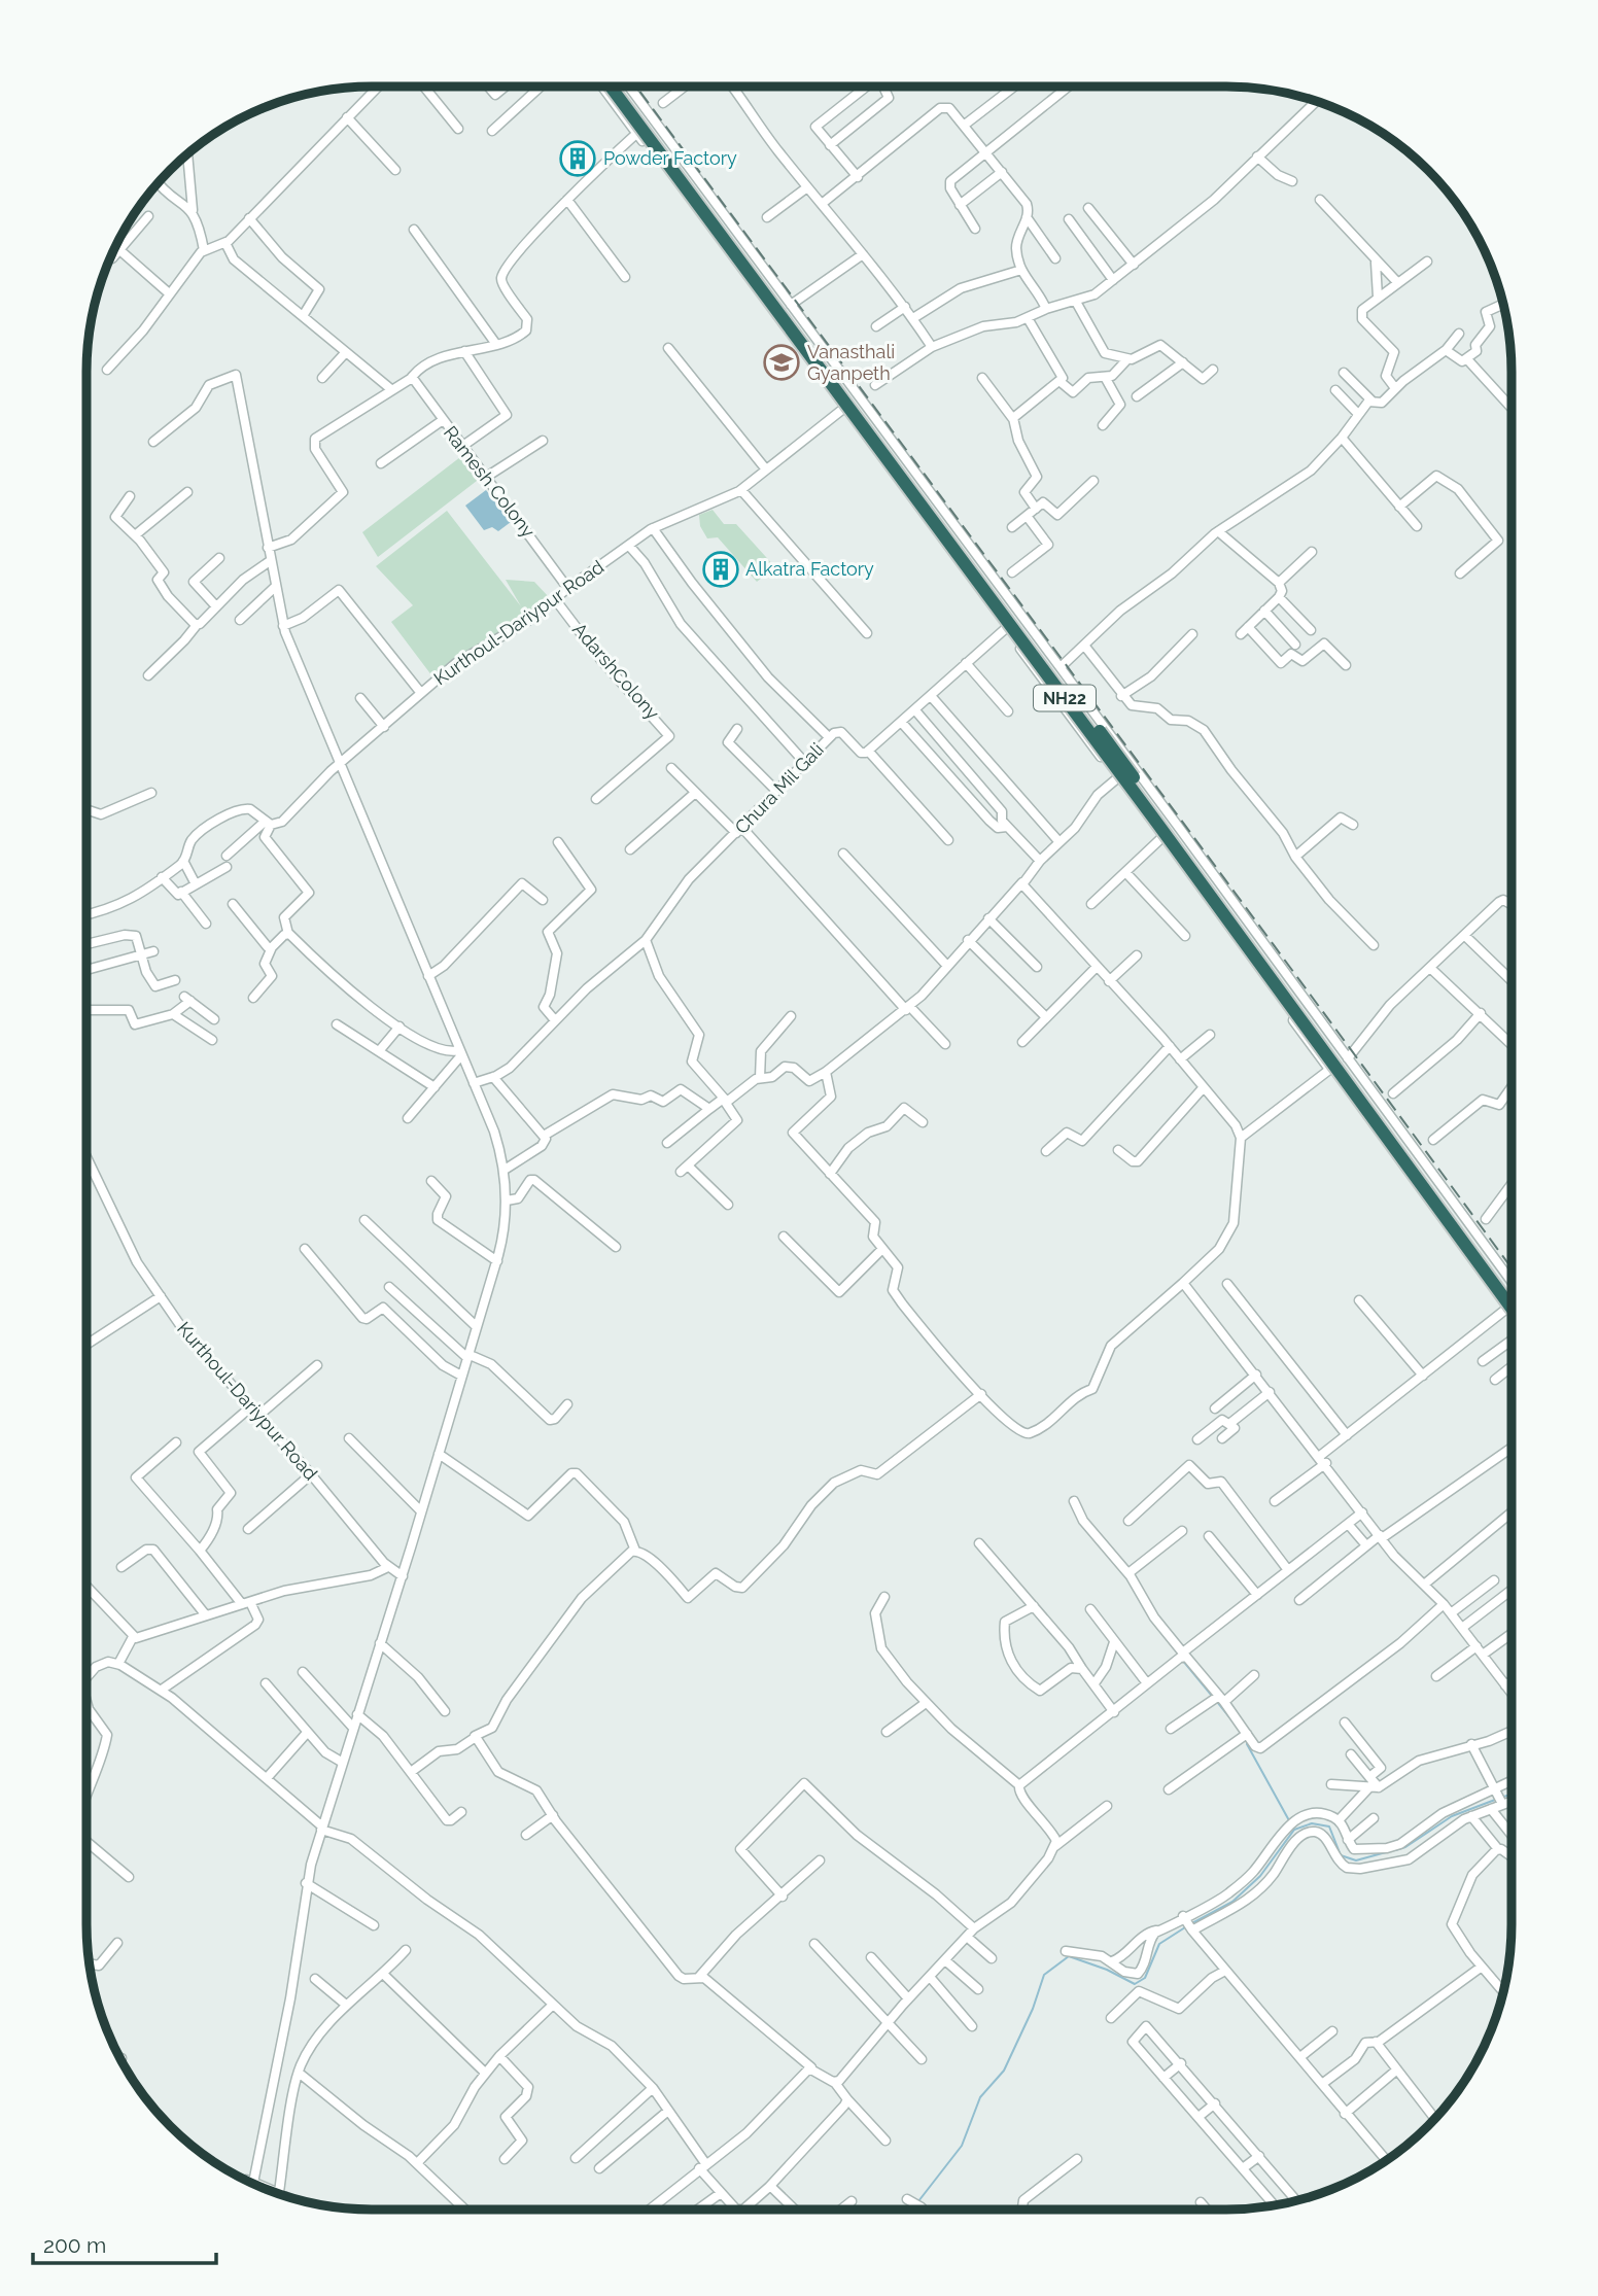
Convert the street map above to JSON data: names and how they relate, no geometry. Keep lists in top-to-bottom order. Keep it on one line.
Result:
{"streets":{"highway":["NH22"],"street":["Ramesh Colony","Kurthoul-Dariypur Road","AdarshColony","Chura Mil Gali"]},"crossings":[["Ramesh Colony","Kurthoul-Dariypur Road"],["Kurthoul-Dariypur Road","AdarshColony"]],"places":{"building":["Powder Factory","Alkatra Factory"],"school or university":["Vanasthali Gyanpeth"]},"scale_bar":"200 m"}
